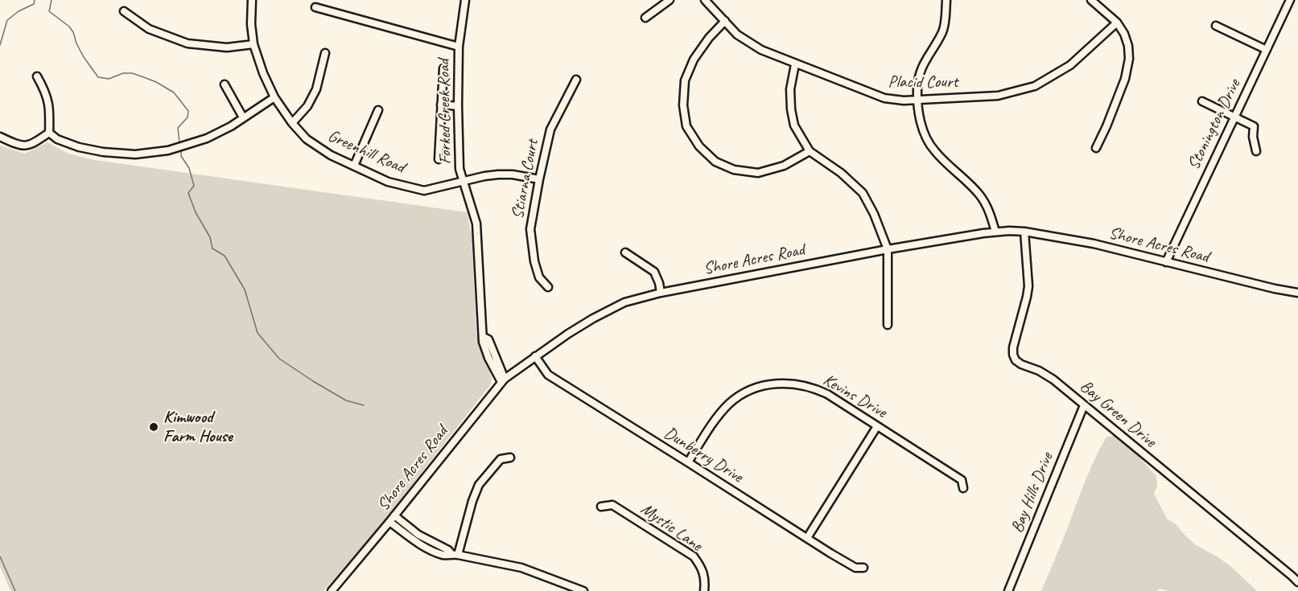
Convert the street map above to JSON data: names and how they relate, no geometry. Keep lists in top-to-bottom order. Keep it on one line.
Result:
{"streets":{"street":["Placid Court","Forked Creek Road","Stonington Drive","Greenhill Road","Stiarna Court","Shore Acres Road","Kevins Drive","Bay Green Drive","Dunberry Drive","Bay Hills Drive","Mystic Lane"]},"crossings":[["Forked Creek Road","Greenhill Road"],["Forked Creek Road","Shore Acres Road"],["Stonington Drive","Shore Acres Road"],["Greenhill Road","Stiarna Court"],["Shore Acres Road","Bay Green Drive"],["Shore Acres Road","Dunberry Drive"],["Kevins Drive","Dunberry Drive"],["Bay Green Drive","Bay Hills Drive"]],"places":["Kimwood Farm House"]}
